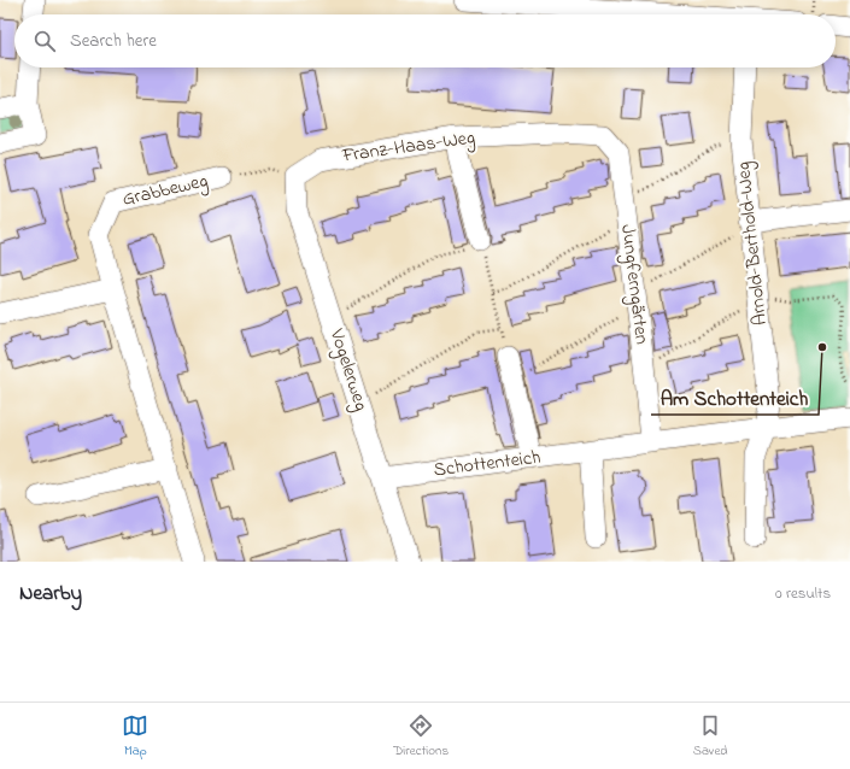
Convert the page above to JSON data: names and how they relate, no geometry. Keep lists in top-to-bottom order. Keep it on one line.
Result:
{"streets":{"street":["Franz-Haas-Weg","Grabbeweg","Arnold-Berthold-Weg","Jungferngärten","Vogelerweg","Schottenteich"]},"crossings":[["Franz-Haas-Weg","Jungferngärten"],["Franz-Haas-Weg","Vogelerweg"],["Arnold-Berthold-Weg","Schottenteich"],["Jungferngärten","Schottenteich"],["Vogelerweg","Schottenteich"]],"places":["Am Schottenteich"],"page":{"search":"Search here","heading":["Nearby","0 results"],"nav":["Map","Directions","Saved"]}}
